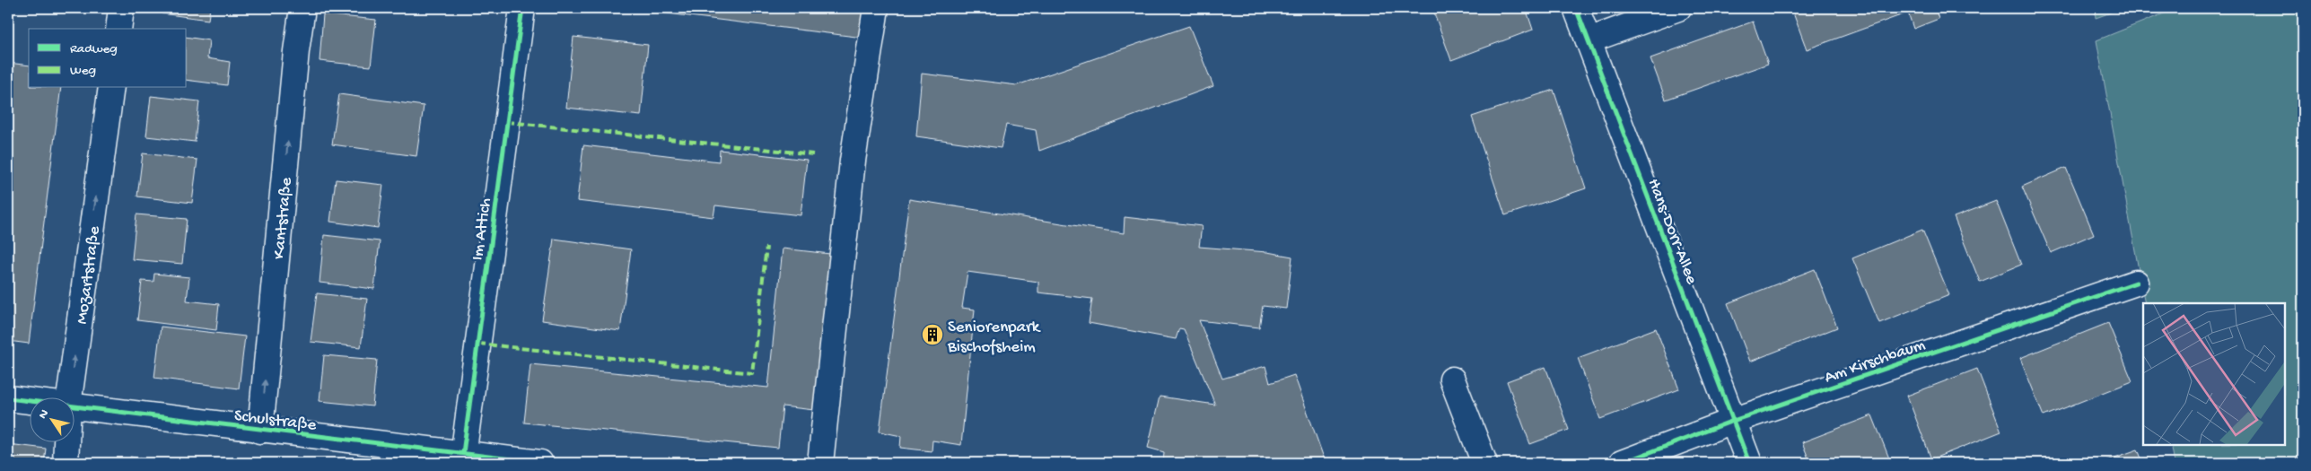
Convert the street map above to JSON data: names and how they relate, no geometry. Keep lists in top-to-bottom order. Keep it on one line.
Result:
{"streets":{"street":["Kantstraße","Im Attich","Hans-Dorr-Allee","Mozartstraße","Am Kirschbaum","Schulstraße"]},"crossings":[["Kantstraße","Schulstraße"],["Im Attich","Schulstraße"],["Hans-Dorr-Allee","Am Kirschbaum"]],"one_way":["Kantstraße","Mozartstraße"],"places":{"building":["Seniorenpark Bischofsheim"]},"legend":["Radweg","Weg"],"north":"top left"}
